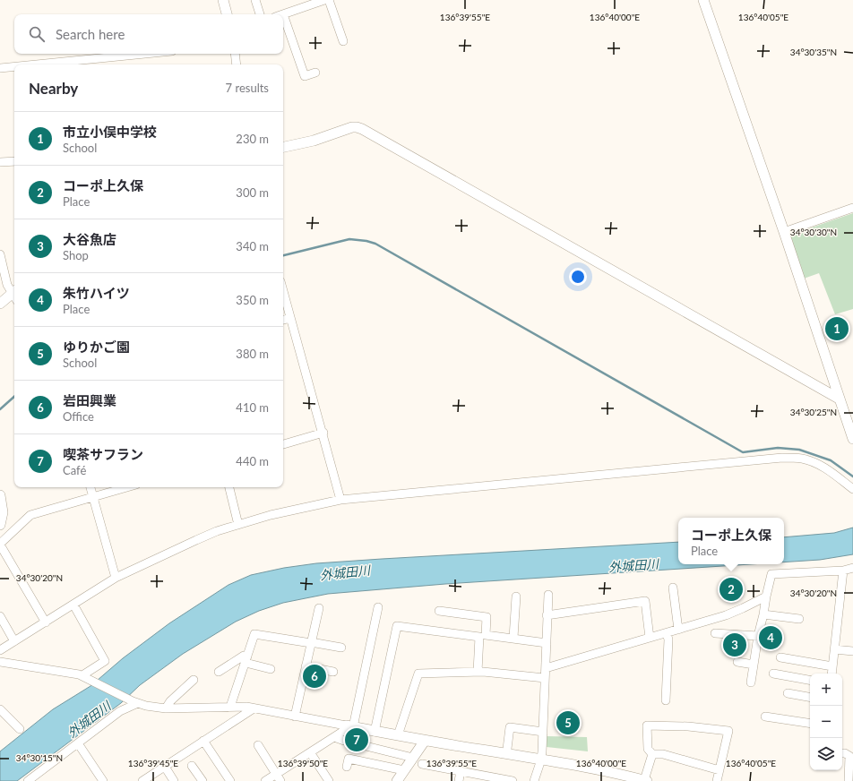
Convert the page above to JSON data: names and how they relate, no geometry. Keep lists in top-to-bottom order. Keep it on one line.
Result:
{"water":["外城田川"],"page":{"search":"Search here","heading":["Nearby","7 results"],"list":[{"mark":"1","name":"市立小俣中学校","note":"School","value":"230 m"},{"mark":"2","name":"コーポ上久保","note":"Place","value":"300 m"},{"mark":"3","name":"大谷魚店","note":"Shop","value":"340 m"},{"mark":"4","name":"朱竹ハイツ","note":"Place","value":"350 m"},{"mark":"5","name":"ゆりかご園","note":"School","value":"380 m"},{"mark":"6","name":"岩田興業","note":"Office","value":"410 m"},{"mark":"7","name":"喫茶サフラン","note":"Café","value":"440 m"}],"pins":["1","2","4","3","6","5","7"],"popup":["コーポ上久保","Place"],"map_buttons":["+","−"]},"coordinates":["136°39'55\"E","136°40'00\"E","136°40'05\"E","34°30'35\"N","34°30'30\"N","34°30'25\"N","34°30'20\"N","34°30'15\"N","136°39'45\"E","136°39'50\"E"]}
